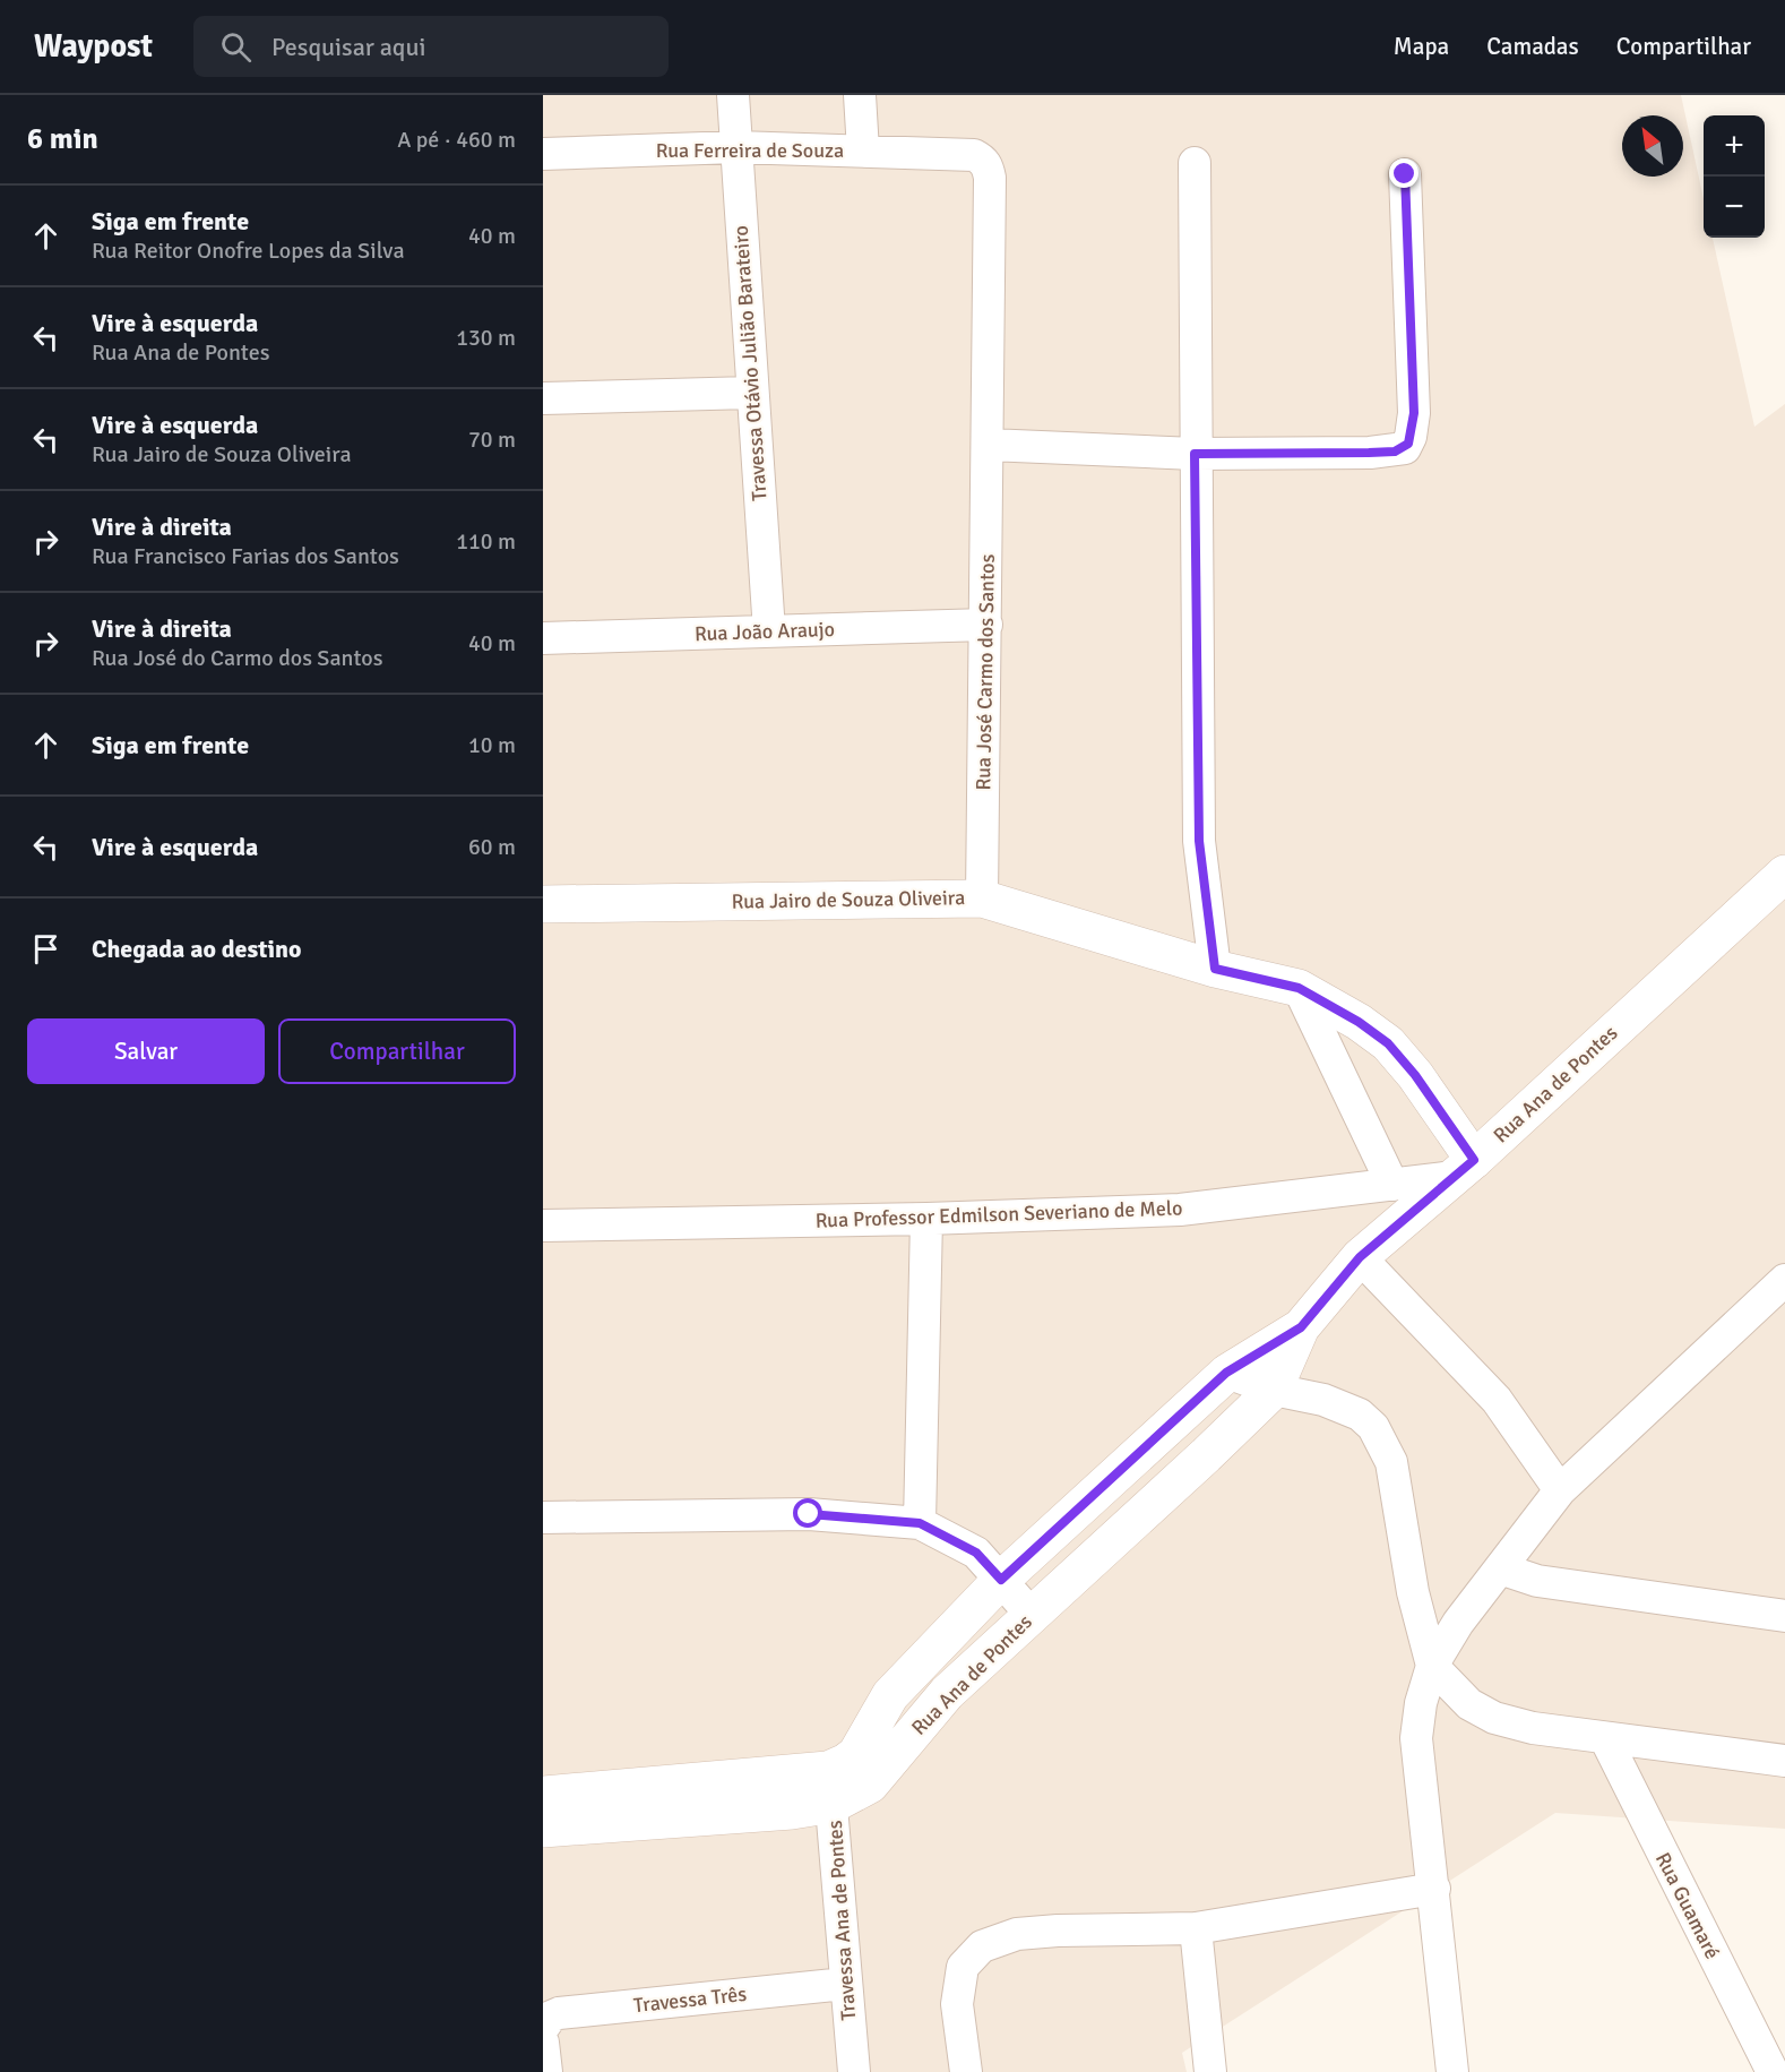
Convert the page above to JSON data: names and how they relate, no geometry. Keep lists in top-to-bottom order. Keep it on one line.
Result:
{"streets":{"main road":["Rua Jairo de Souza Oliveira","Rua Ana de Pontes"],"street":["Rua Ferreira de Souza","Travessa Otávio Julião Barateiro","Rua João Araujo","Rua José Carmo dos Santos","Rua Professor Edmilson Severiano de Melo","Rua Guamaré","Travessa Ana de Pontes","Travessa Três"]},"crossings":[["Rua Ferreira de Souza","Travessa Otávio Julião Barateiro"],["Rua Ferreira de Souza","Rua José Carmo dos Santos"],["Travessa Otávio Julião Barateiro","Rua João Araujo"],["Rua João Araujo","Rua José Carmo dos Santos"],["Rua José Carmo dos Santos","Rua Jairo de Souza Oliveira"],["Rua Jairo de Souza Oliveira","Rua Ana de Pontes"],["Rua Jairo de Souza Oliveira","Rua Professor Edmilson Severiano de Melo"],["Rua Ana de Pontes","Rua Professor Edmilson Severiano de Melo"],["Rua Ana de Pontes","Travessa Ana de Pontes"],["Travessa Ana de Pontes","Travessa Três"]],"north":"top left","page":{"header":"Waypost","search":"Pesquisar aqui","nav":["Mapa","Camadas","Compartilhar"],"heading":["6 min","A pé · 460 m"],"map_buttons":["+","−"],"list":[["Siga em frente","Rua Reitor Onofre Lopes da Silva","40 m"],["Vire à esquerda","Rua Ana de Pontes","130 m"],["Vire à esquerda","Rua Jairo de Souza Oliveira","70 m"],["Vire à direita","Rua Francisco Farias dos Santos","110 m"],["Vire à direita","Rua José do Carmo dos Santos","40 m"],["Siga em frente","10 m"],["Vire à esquerda","60 m"],"Chegada ao destino"],"buttons":["Salvar","Compartilhar"]}}
